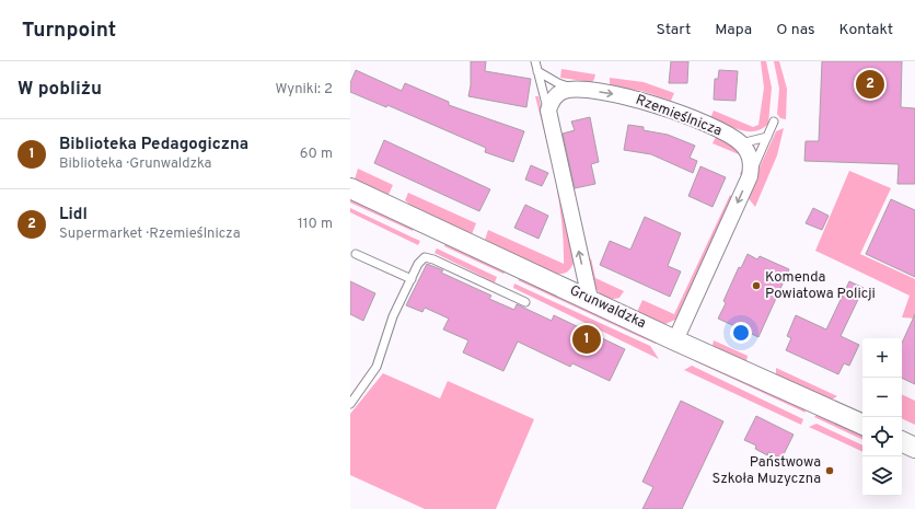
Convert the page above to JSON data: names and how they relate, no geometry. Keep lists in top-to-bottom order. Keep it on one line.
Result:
{"streets":{"street":["Rzemieślnicza","Grunwaldzka"]},"one_way":["Rzemieślnicza"],"places":["Komenda Powiatowa Policji","Państwowa Szkoła Muzyczna"],"page":{"header":"Turnpoint","nav":["Start","Mapa","O nas","Kontakt"],"heading":["W pobliżu","Wyniki: 2"],"pins":["2","1"],"list":[{"mark":"1","name":"Biblioteka Pedagogiczna","note":"Biblioteka · Grunwaldzka","value":"60 m"},{"mark":"2","name":"Lidl","note":"Supermarket · Rzemieślnicza","value":"110 m"}],"map_buttons":["+","−"]}}
